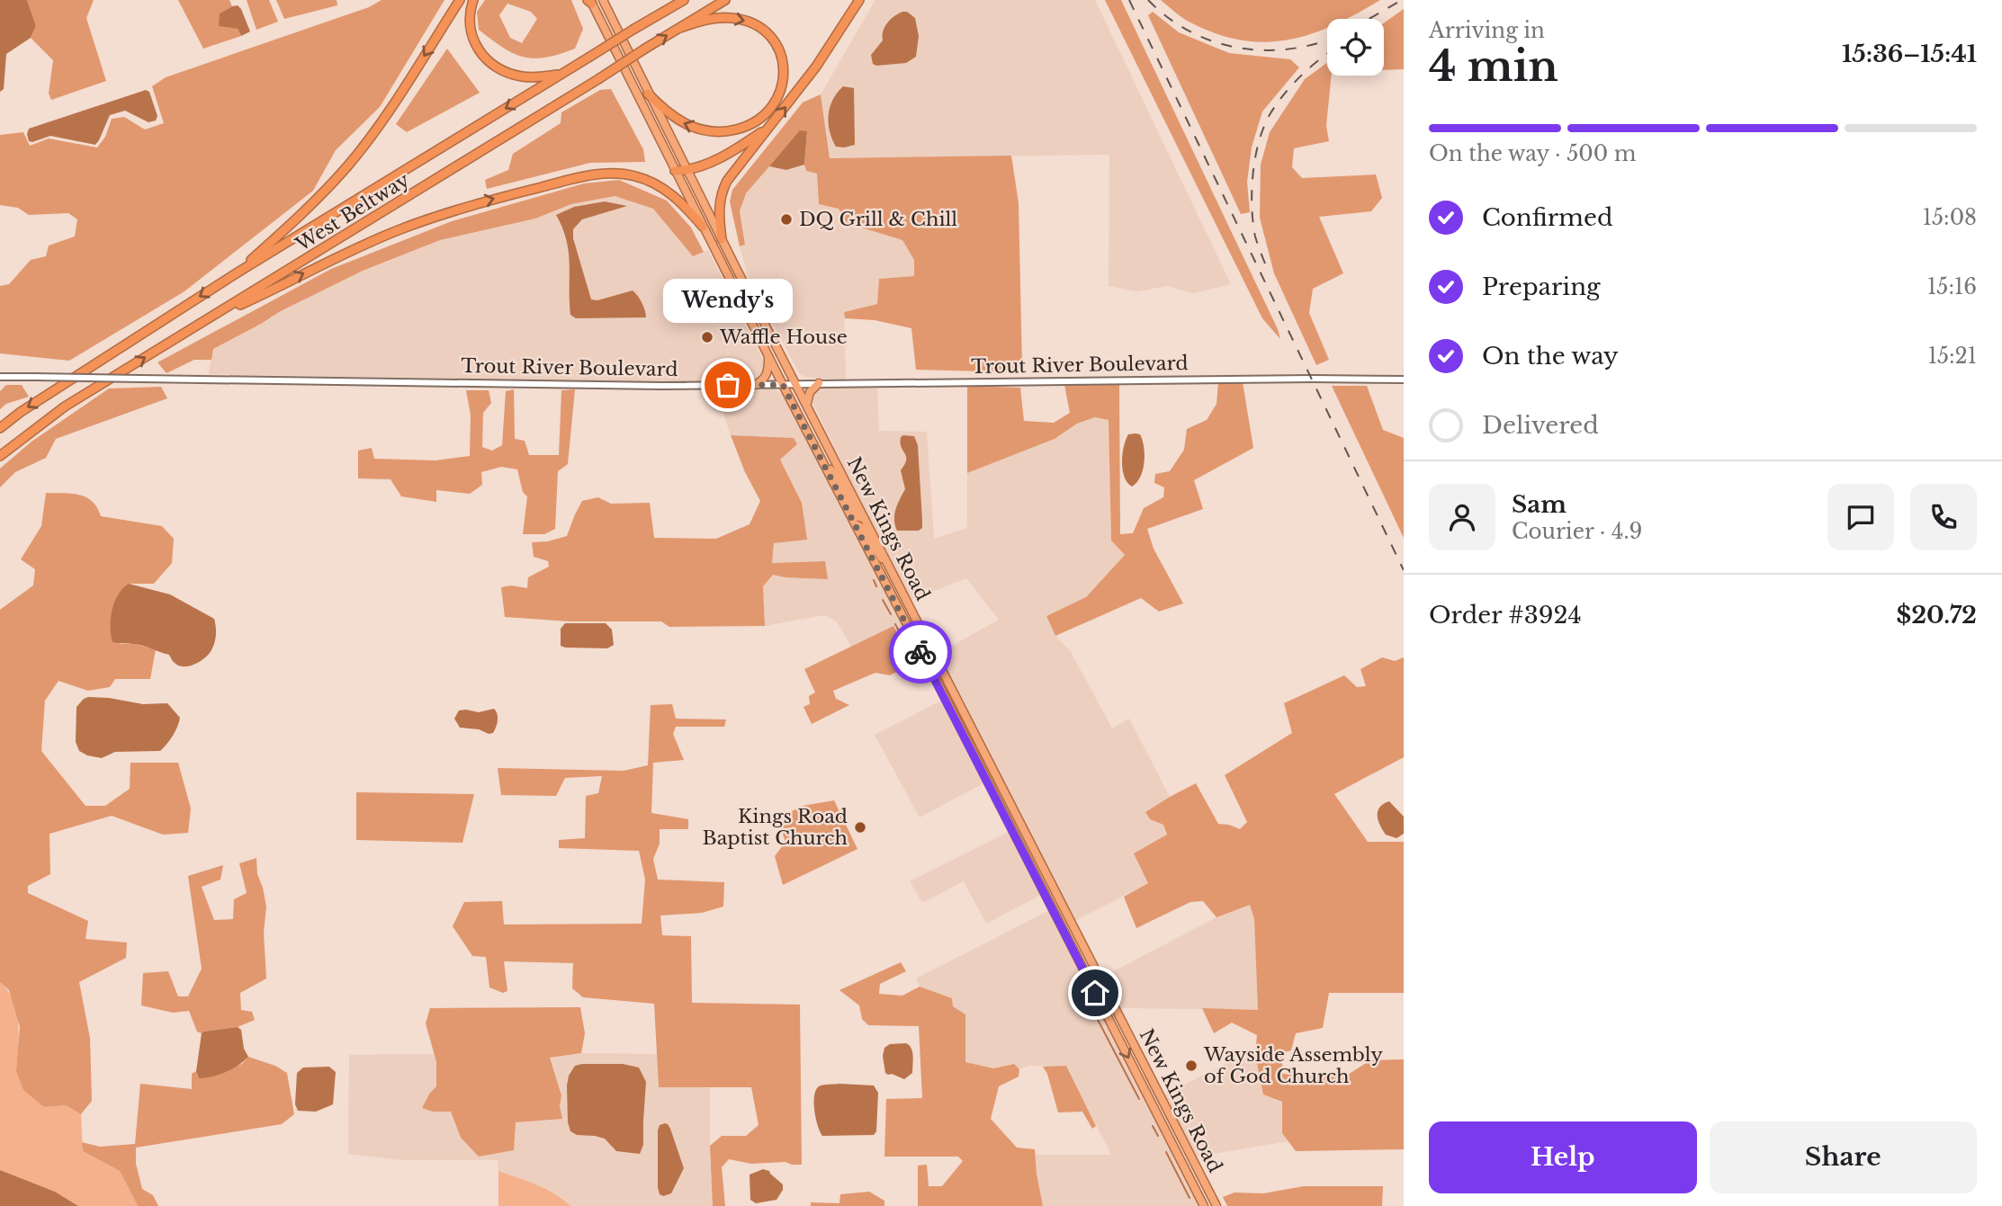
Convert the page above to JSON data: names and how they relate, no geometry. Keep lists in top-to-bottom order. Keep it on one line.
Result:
{"streets":{"highway":["West Beltway","New Kings Road"],"street":["Trout River Boulevard"]},"crossings":[["Trout River Boulevard","New Kings Road"]],"places":["DQ Grill & Chill","Waffle House","Wendy's","Kings Road Baptist Church","Wayside Assembly of God Church"],"page":{"heading":["4 min","Arriving in","15:36–15:41"],"panel":["Sam","Courier · 4.9","Order #3924","$20.72"],"bar":"On the way · 500 m","list":[["Confirmed","15:08"],["Preparing","15:16"],["On the way","15:21"],"Delivered"],"bubble":"Wendy's","buttons":["Help","Share"]}}
